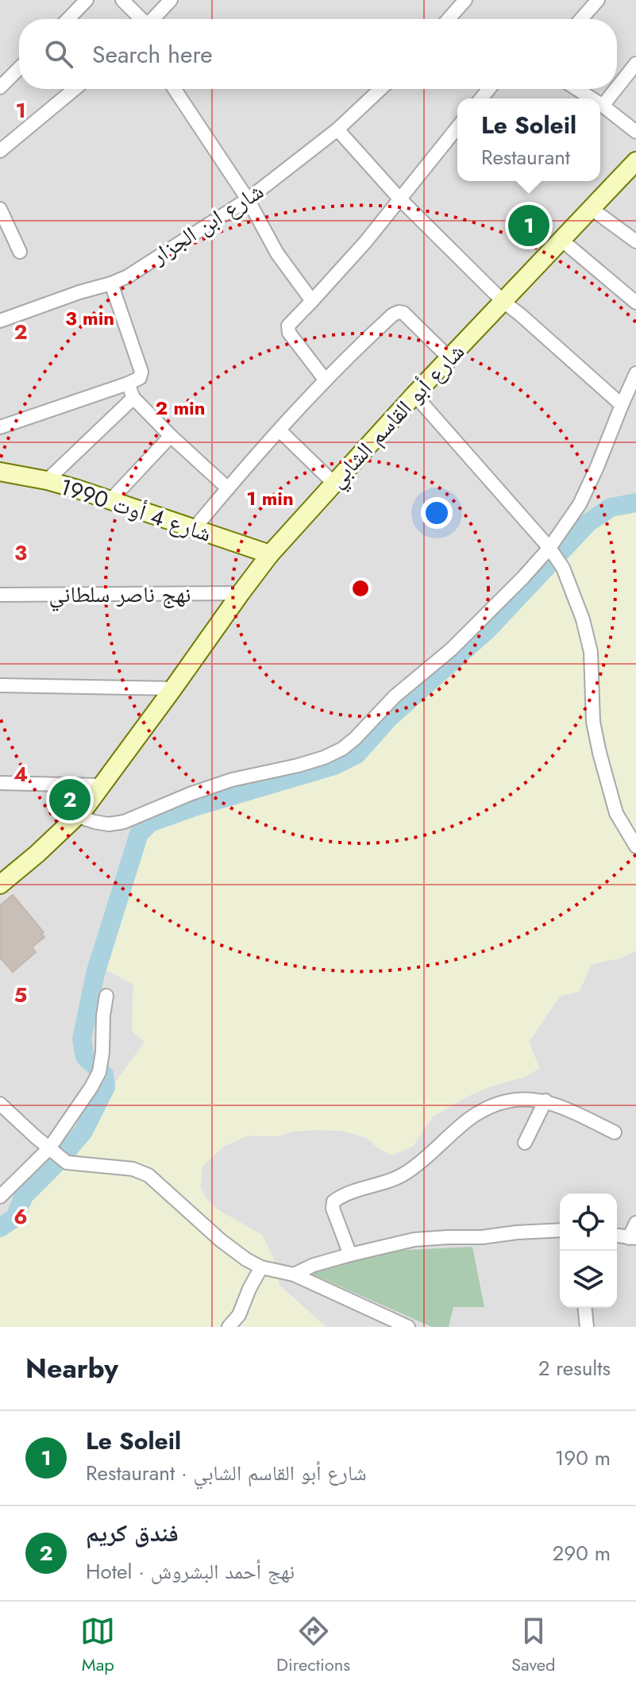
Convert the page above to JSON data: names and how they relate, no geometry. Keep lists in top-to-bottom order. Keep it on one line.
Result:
{"streets":{"main road":["شارع أبو القاسم الشابي","شارع 4 أوت 1990"],"street":["شارع ابن الجزار","نهج ناصر سلطاني"]},"crossings":[["شارع أبو القاسم الشابي","شارع 4 أوت 1990"],["شارع أبو القاسم الشابي","نهج ناصر سلطاني"]],"page":{"search":"Search here","popup":["Le Soleil","Restaurant"],"pins":["1","2"],"heading":["Nearby","2 results"],"list":[{"mark":"1","name":"Le Soleil","note":"Restaurant · شارع أبو القاسم الشابي","value":"190 m"},{"mark":"2","name":"فندق كريم","note":"Hotel · نهج أحمد البشروش","value":"290 m"}],"nav":["Map","Directions","Saved"]},"grid":{"rows":["1","2","3","4","5","6"]},"rings":["3 min","2 min","1 min"]}
